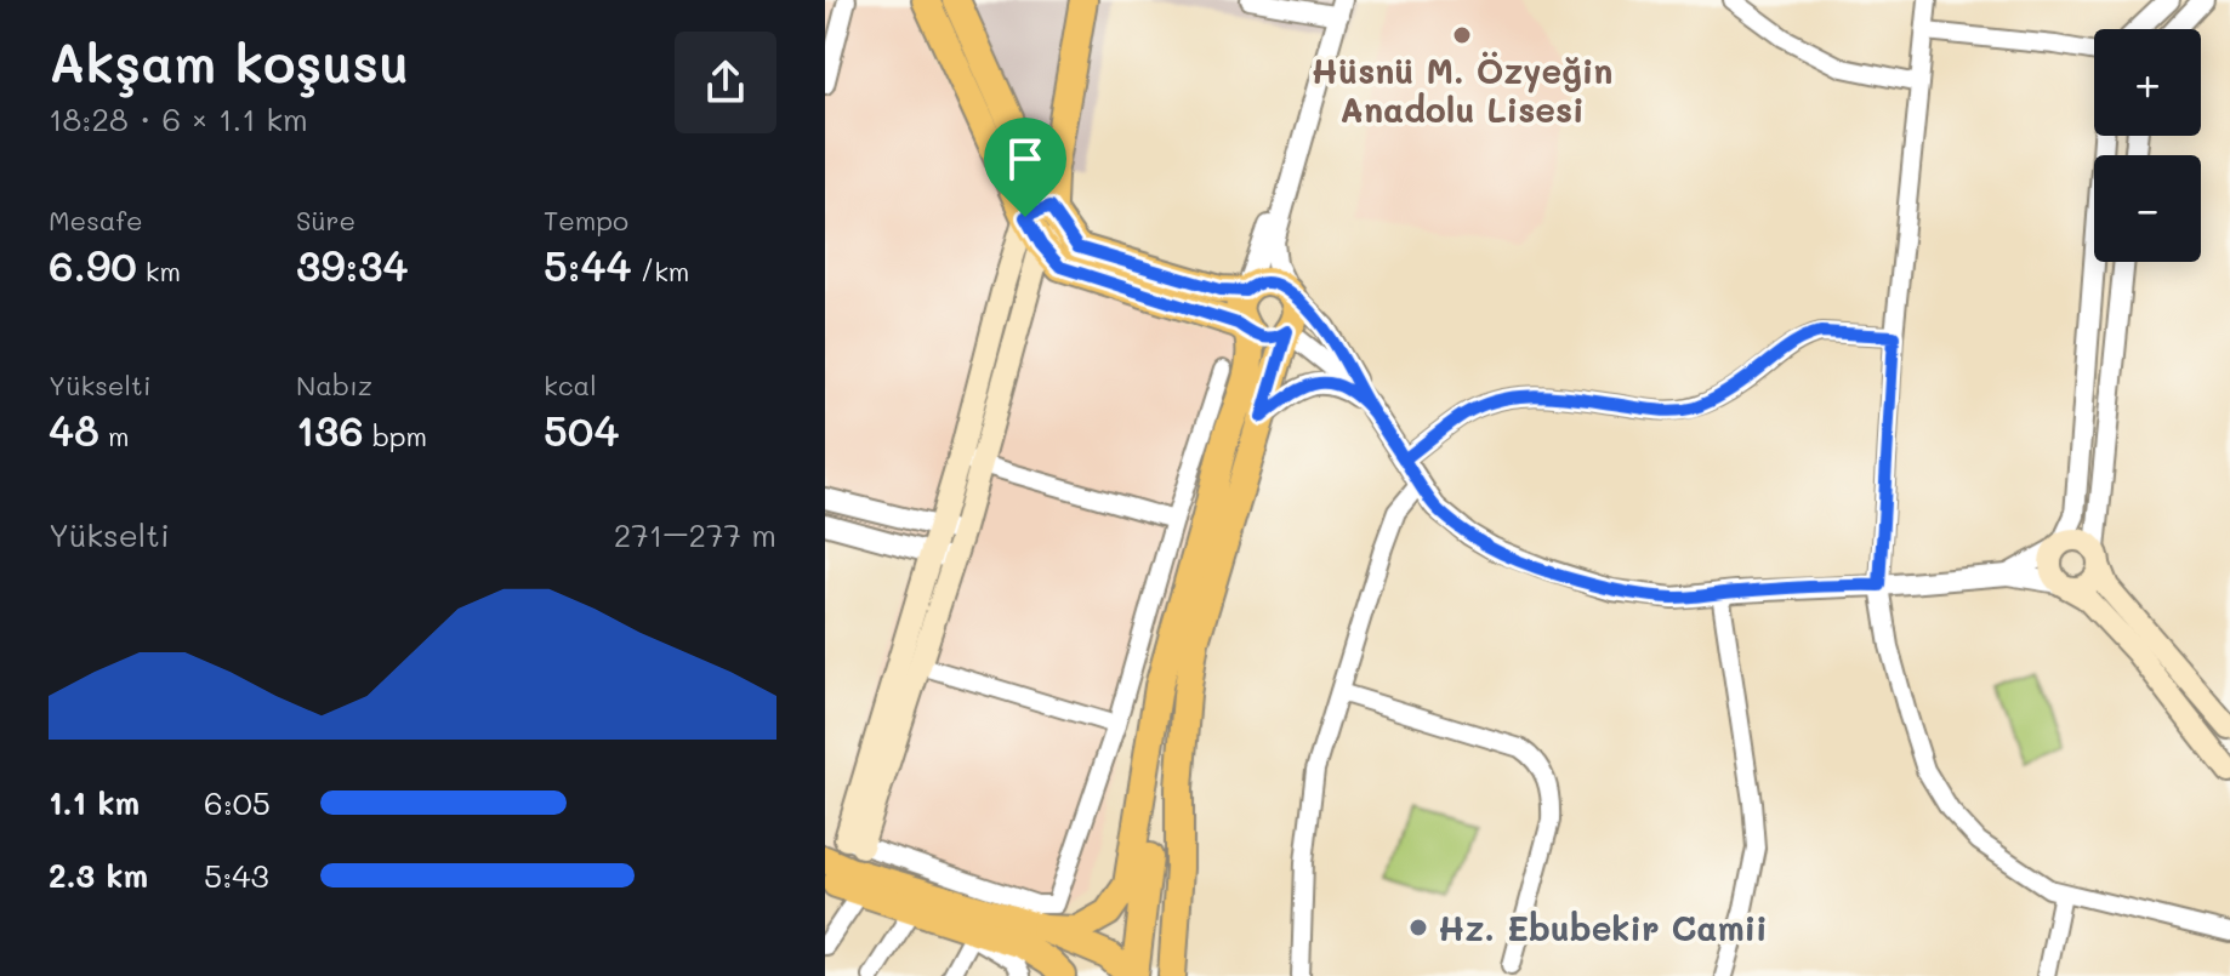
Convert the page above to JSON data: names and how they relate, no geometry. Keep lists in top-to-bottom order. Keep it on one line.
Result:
{"places":["Hüsnü M. Özyeğin Anadolu Lisesi","Hz. Ebubekir Camii"],"page":{"heading":["Akşam koşusu","18:28 · 6 × 1.1 km"],"map_buttons":["+","−"],"stats":[["Mesafe","6.90 km"],["Süre","39:34"],["Tempo","5:44 /km"],["Yükselti","48 m"],["Nabız","136 bpm"],["kcal","504"]],"chart":["Yükselti","271–277 m"],"list":[{"name":"1.1 km","note":"6:05"},{"name":"2.3 km","note":"5:43"}]}}
